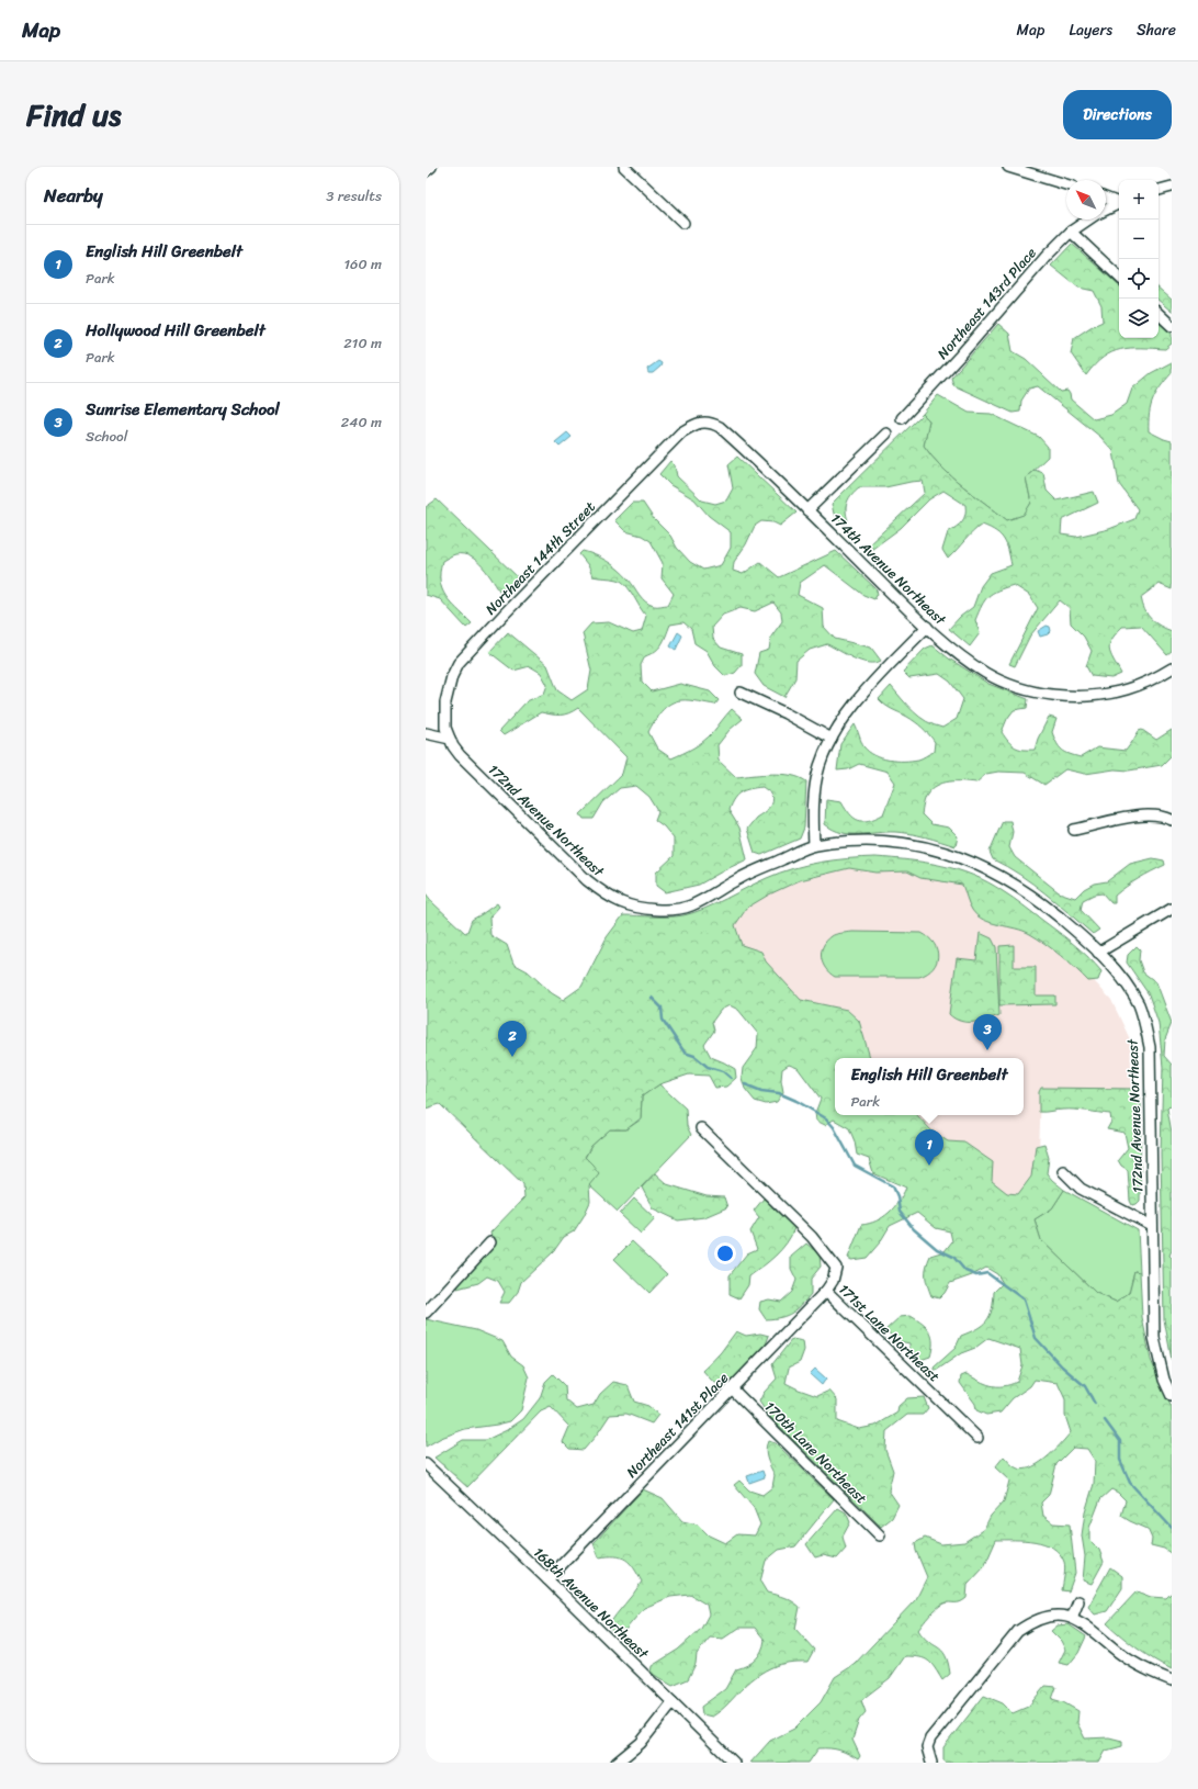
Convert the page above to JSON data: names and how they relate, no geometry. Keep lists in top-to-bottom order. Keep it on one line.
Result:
{"streets":{"street":["Northeast 143rd Place","Northeast 144th Street","174th Avenue Northeast","172nd Avenue Northeast","171st Lane Northeast","Northeast 141st Place","170th Lane Northeast","168th Avenue Northeast"]},"crossings":[["Northeast 144th Street","174th Avenue Northeast"],["Northeast 144th Street","172nd Avenue Northeast"],["171st Lane Northeast","Northeast 141st Place"],["Northeast 141st Place","170th Lane Northeast"],["Northeast 141st Place","168th Avenue Northeast"]],"north":"top left","page":{"header":"Map","nav":["Map","Layers","Share"],"title":"Find us","buttons":"Directions","heading":["Nearby","3 results"],"map_buttons":["+","−"],"list":[{"mark":"1","name":"English Hill Greenbelt","note":"Park","value":"160 m"},{"mark":"2","name":"Hollywood Hill Greenbelt","note":"Park","value":"210 m"},{"mark":"3","name":"Sunrise Elementary School","note":"School","value":"240 m"}],"pins":["3","2","1"],"popup":["English Hill Greenbelt","Park"]}}
